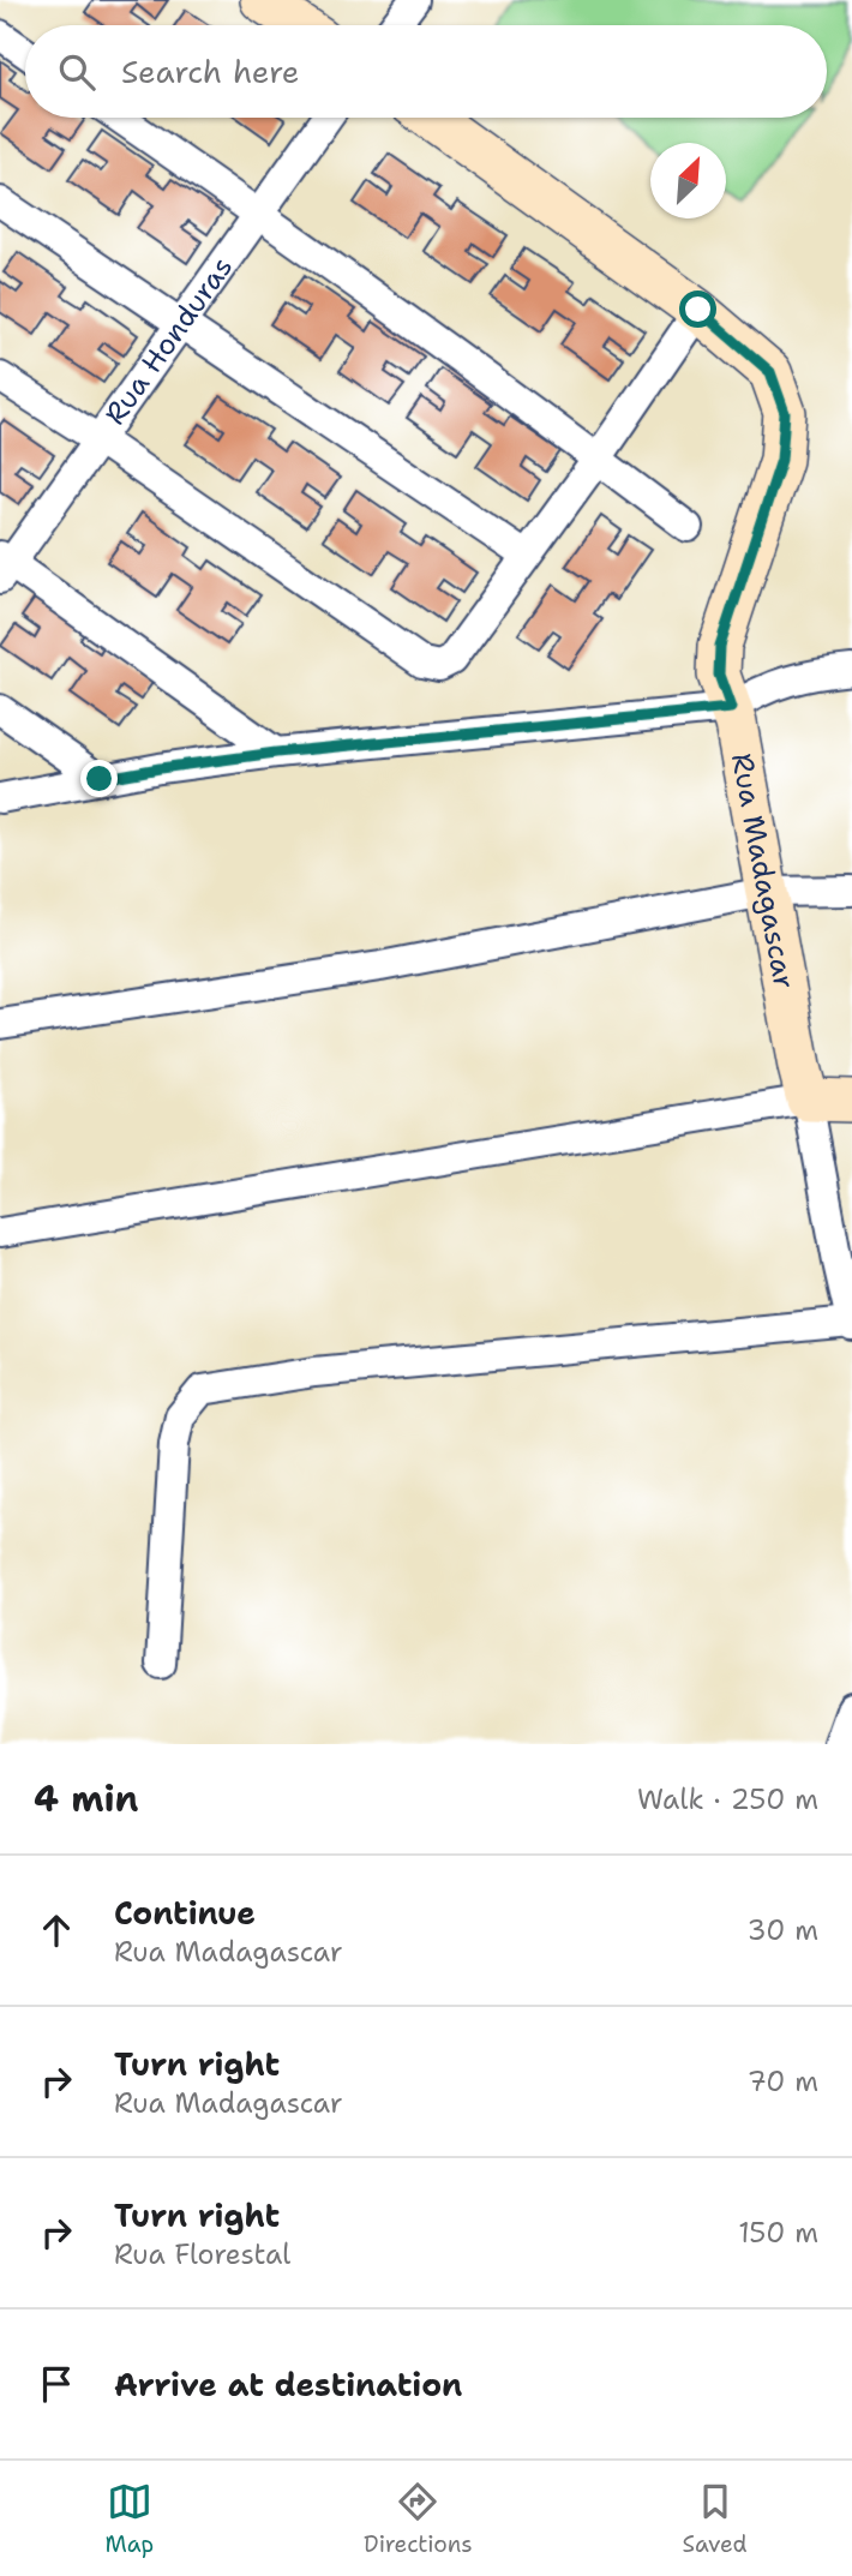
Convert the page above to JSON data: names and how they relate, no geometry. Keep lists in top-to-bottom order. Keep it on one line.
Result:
{"streets":{"street":["Rua Honduras","Rua Madagascar"]},"north":"top right","page":{"search":"Search here","heading":["4 min","Walk · 250 m"],"list":[["Continue","Rua Madagascar","30 m"],["Turn right","Rua Madagascar","70 m"],["Turn right","Rua Florestal","150 m"],"Arrive at destination"],"nav":["Map","Directions","Saved"]}}
